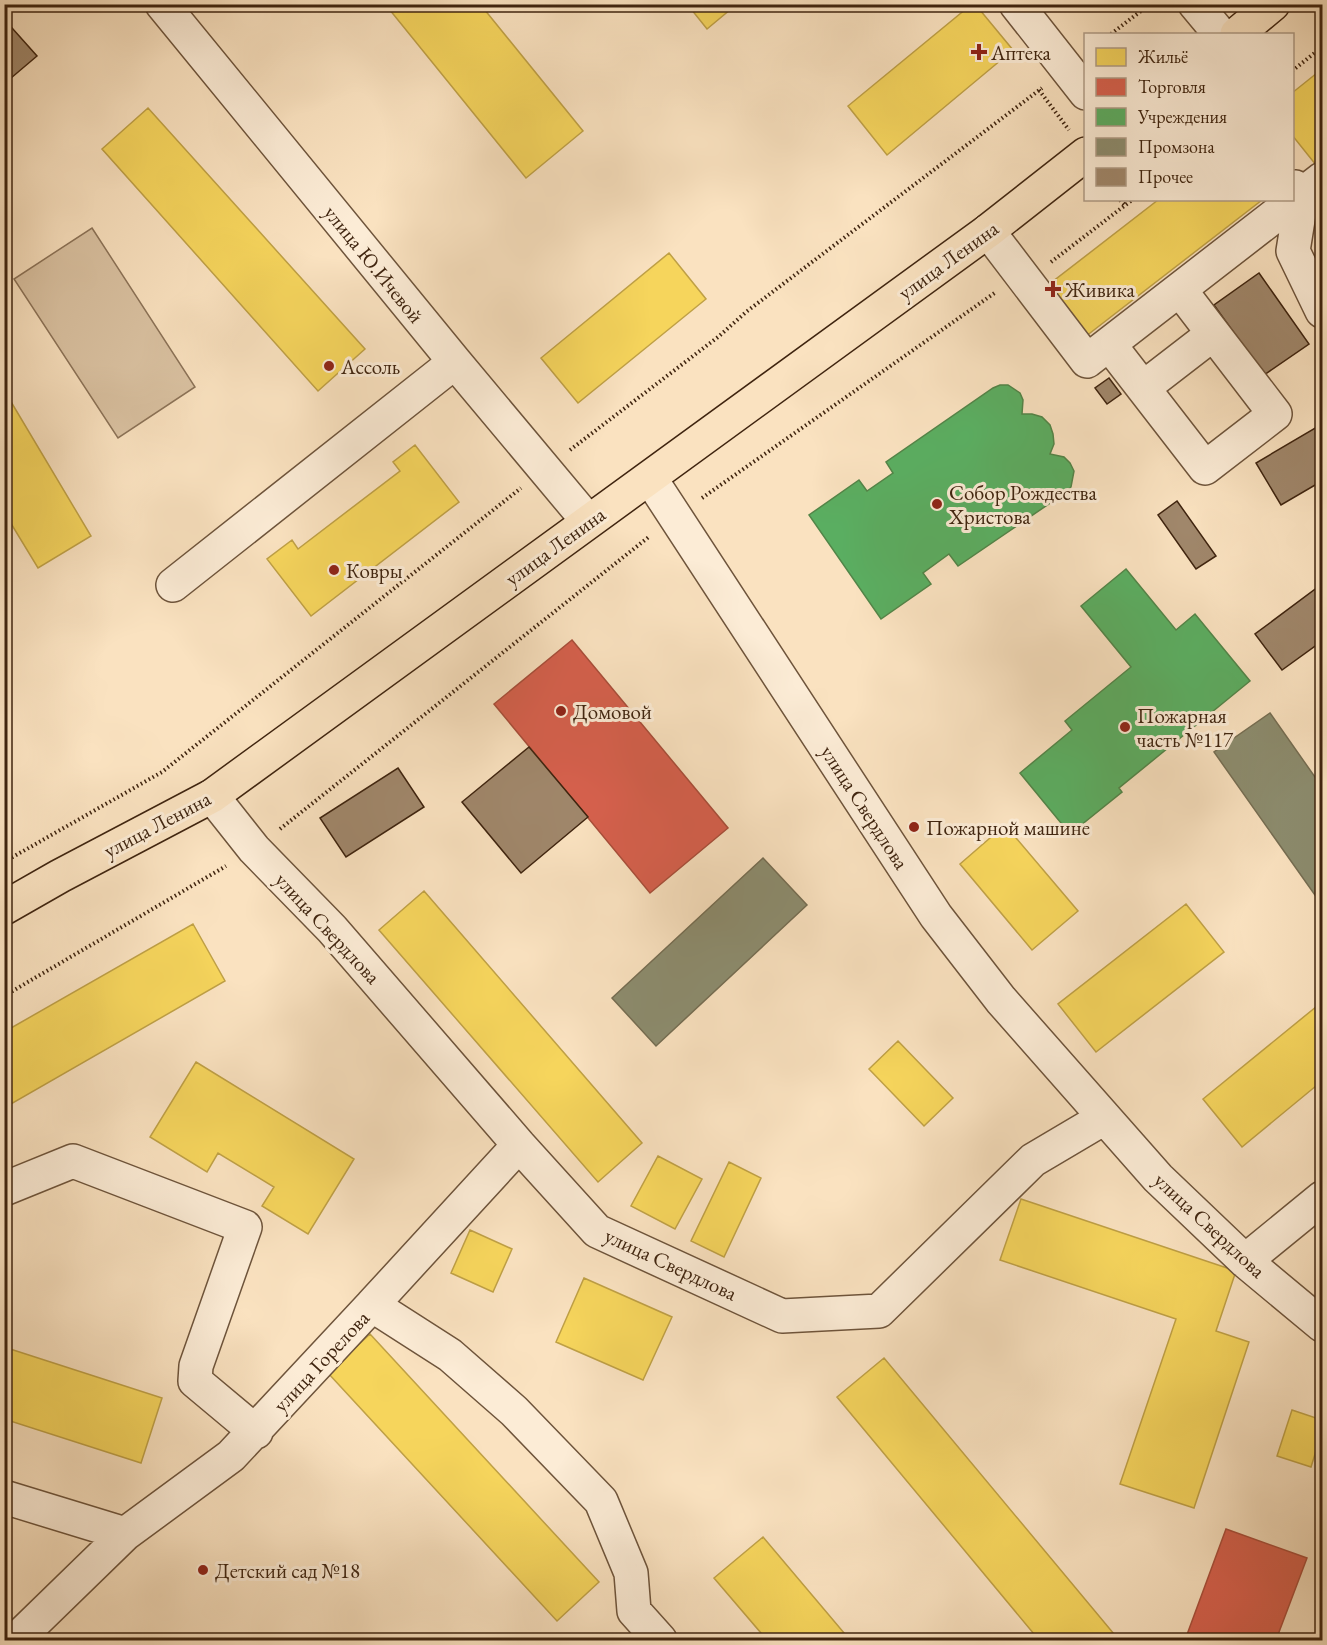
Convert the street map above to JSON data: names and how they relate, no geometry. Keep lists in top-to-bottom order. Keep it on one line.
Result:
{"streets":{"main road":["улица Ленина"],"street":["улица Ю.Ичевой","улица Свердлова","улица Горелова"]},"crossings":[["улица Ленина","улица Ю.Ичевой"],["улица Ленина","улица Свердлова"]],"places":{"health":["Аптека","Живика"],"other":["Ассоль","Собор Рождества Христова","Ковры","Домовой","Пожарная часть №117","Пожарной машине","Детский сад №18"]},"legend":["Жильё","Торговля","Учреждения","Промзона","Прочее"]}
